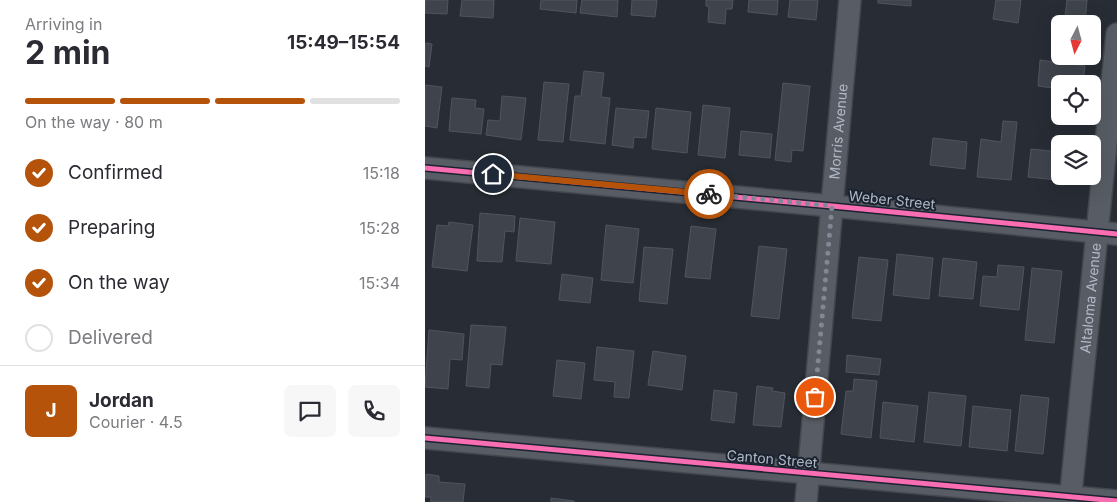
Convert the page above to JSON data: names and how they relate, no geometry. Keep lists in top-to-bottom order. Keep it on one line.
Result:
{"streets":{"street":["Morris Avenue","Weber Street","Altaloma Avenue","Canton Street"]},"crossings":[["Morris Avenue","Weber Street"],["Morris Avenue","Canton Street"],["Weber Street","Altaloma Avenue"],["Altaloma Avenue","Canton Street"]],"north":"bottom","page":{"heading":["2 min","Arriving in","15:49–15:54"],"panel":["Jordan","Courier · 4.5"],"bar":"On the way · 80 m","list":[["Confirmed","15:18"],["Preparing","15:28"],["On the way","15:34"],"Delivered"],"round":"J"}}
